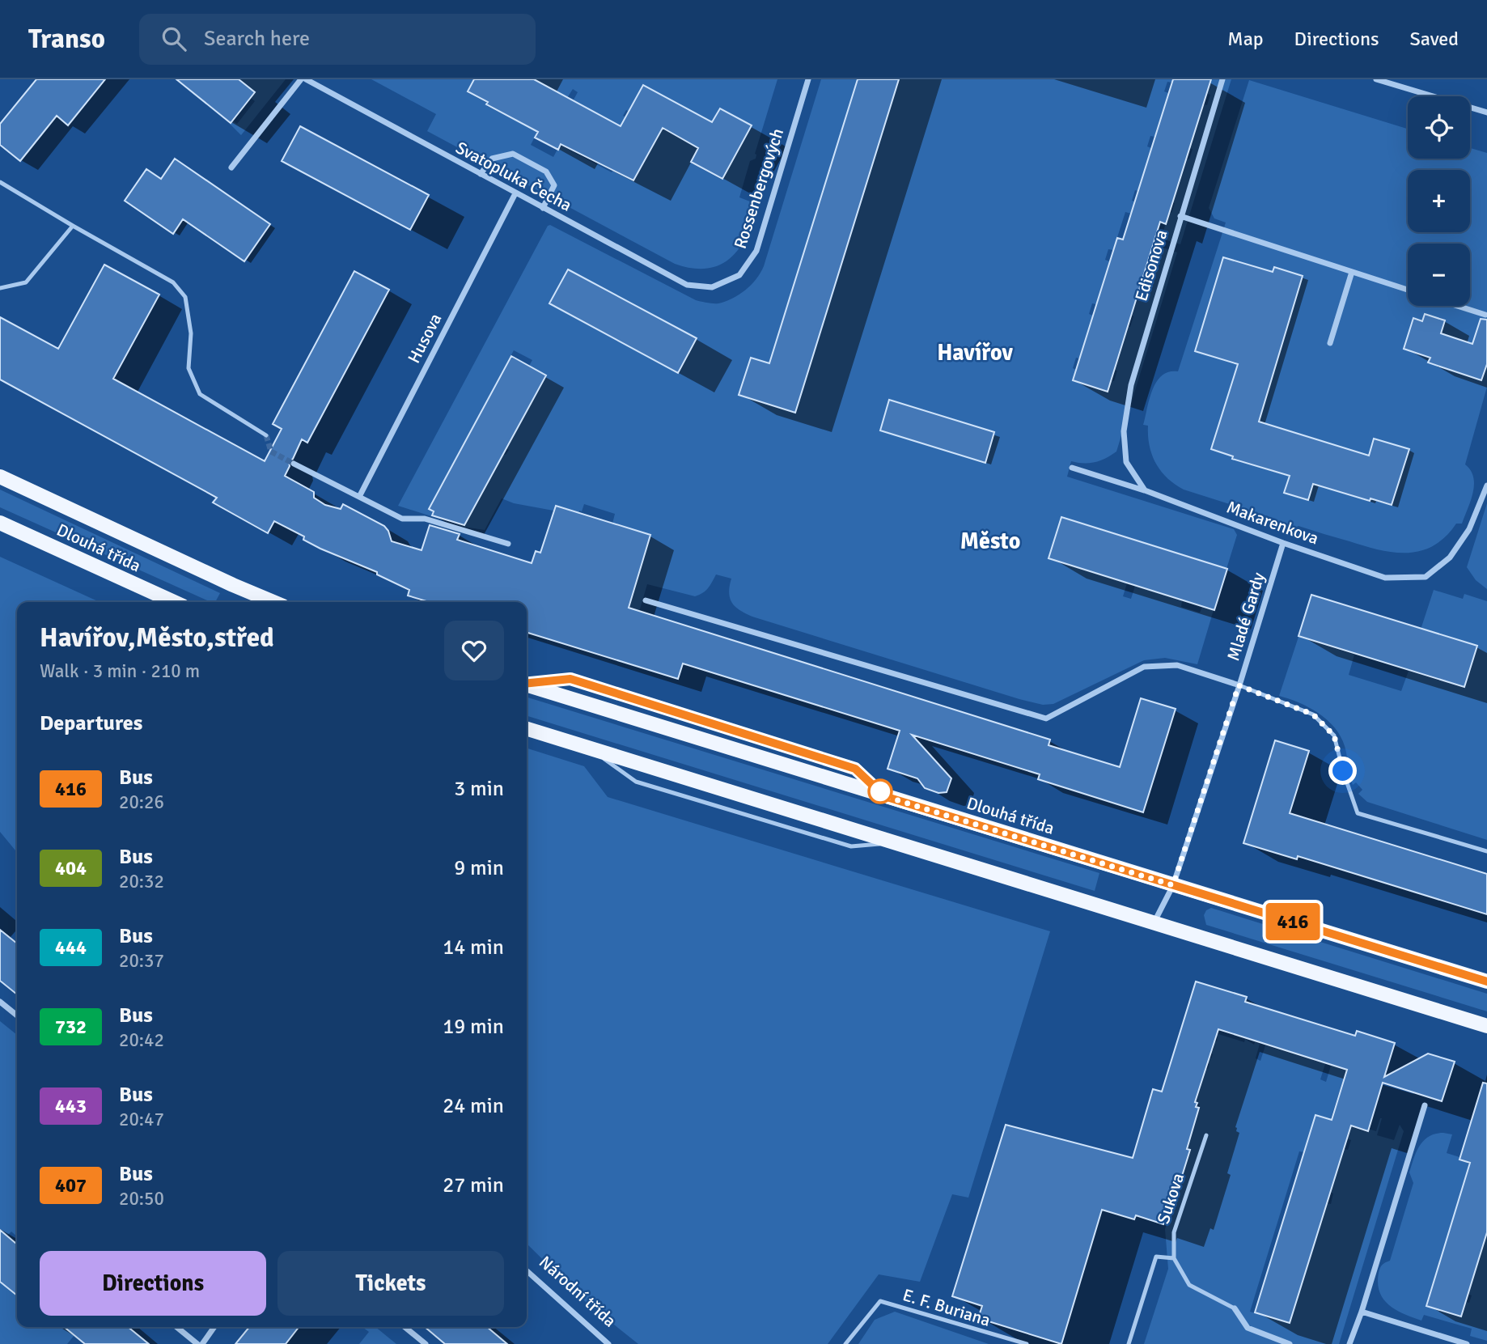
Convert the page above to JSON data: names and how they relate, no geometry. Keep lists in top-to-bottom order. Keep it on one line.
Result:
{"streets":{"main road":["Dlouhá třída"],"street":["Svatopluka Čecha","Rossenbergových","Edisonova","Husova","Makarenkova","Mladé Gardy","Národní třída"],"lane":["Sukova","E. F. Buriana"]},"crossings":[["Svatopluka Čecha","Rossenbergových"],["Svatopluka Čecha","Husova"],["Edisonova","Makarenkova"],["Makarenkova","Mladé Gardy"],["Dlouhá třída","Mladé Gardy"]],"districts":["Havířov","Město"],"lines":["bus line 416"],"page":{"header":"Transo","search":"Search here","nav":["Map","Directions","Saved"],"on_map":"416","map_buttons":["+","−"],"heading":[["Havířov,Město,střed","Walk · 3 min · 210 m"],"Departures"],"list":[{"mark":"416","name":"Bus","note":"20:26","value":"3 min"},{"mark":"404","name":"Bus","note":"20:32","value":"9 min"},{"mark":"444","name":"Bus","note":"20:37","value":"14 min"},{"mark":"732","name":"Bus","note":"20:42","value":"19 min"},{"mark":"443","name":"Bus","note":"20:47","value":"24 min"},{"mark":"407","name":"Bus","note":"20:50","value":"27 min"}],"buttons":["Directions","Tickets"]}}
